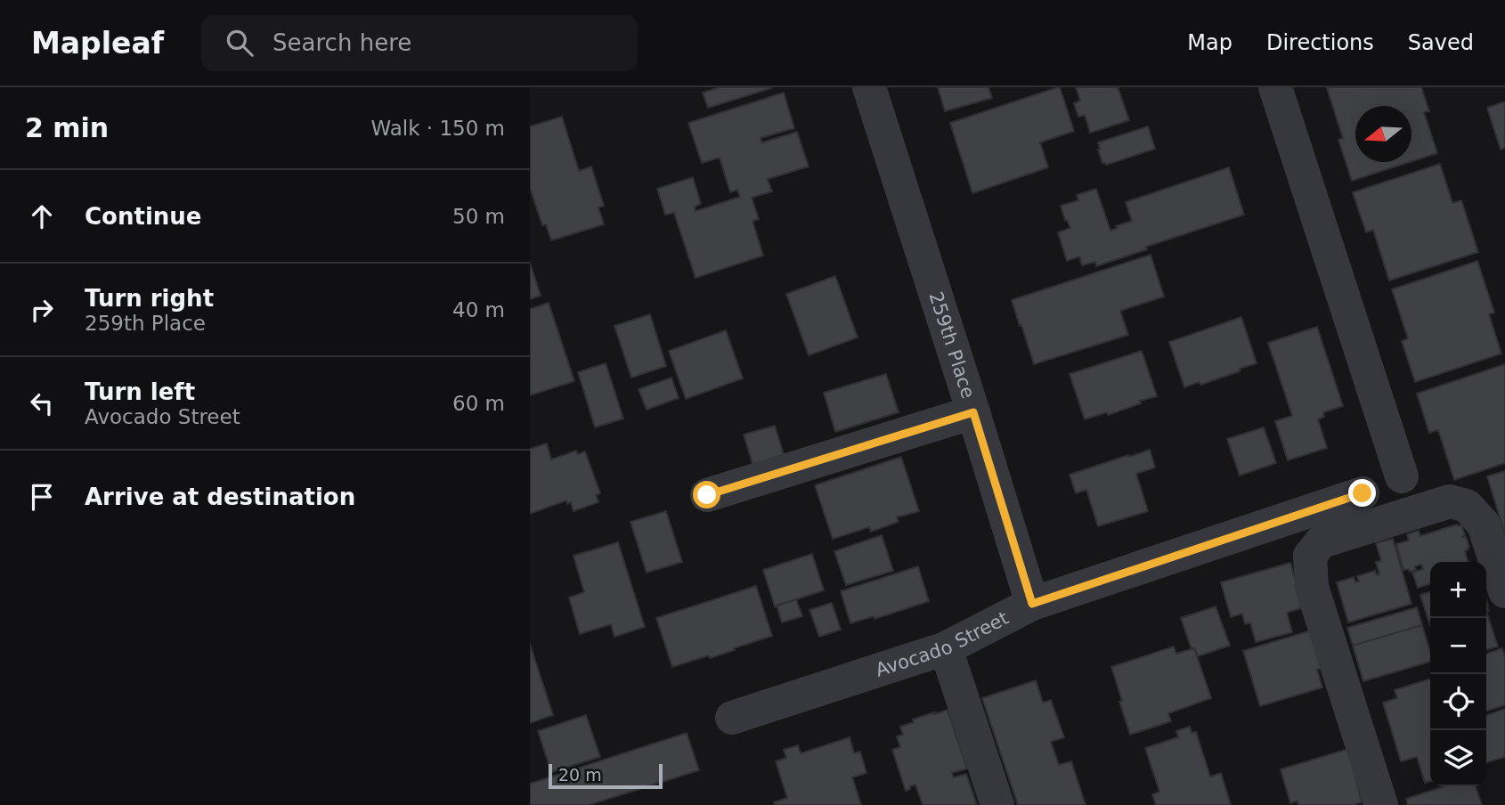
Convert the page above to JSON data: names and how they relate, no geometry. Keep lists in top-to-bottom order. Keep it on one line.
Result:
{"streets":{"street":["259th Place","Avocado Street"]},"crossings":[["259th Place","Avocado Street"]],"scale_bar":"20 m","north":"left","page":{"header":"Mapleaf","search":"Search here","nav":["Map","Directions","Saved"],"heading":["2 min","Walk · 150 m"],"list":[["Continue","50 m"],["Turn right","259th Place","40 m"],["Turn left","Avocado Street","60 m"],"Arrive at destination"],"map_buttons":["+","−"],"scale":"20 m"}}
